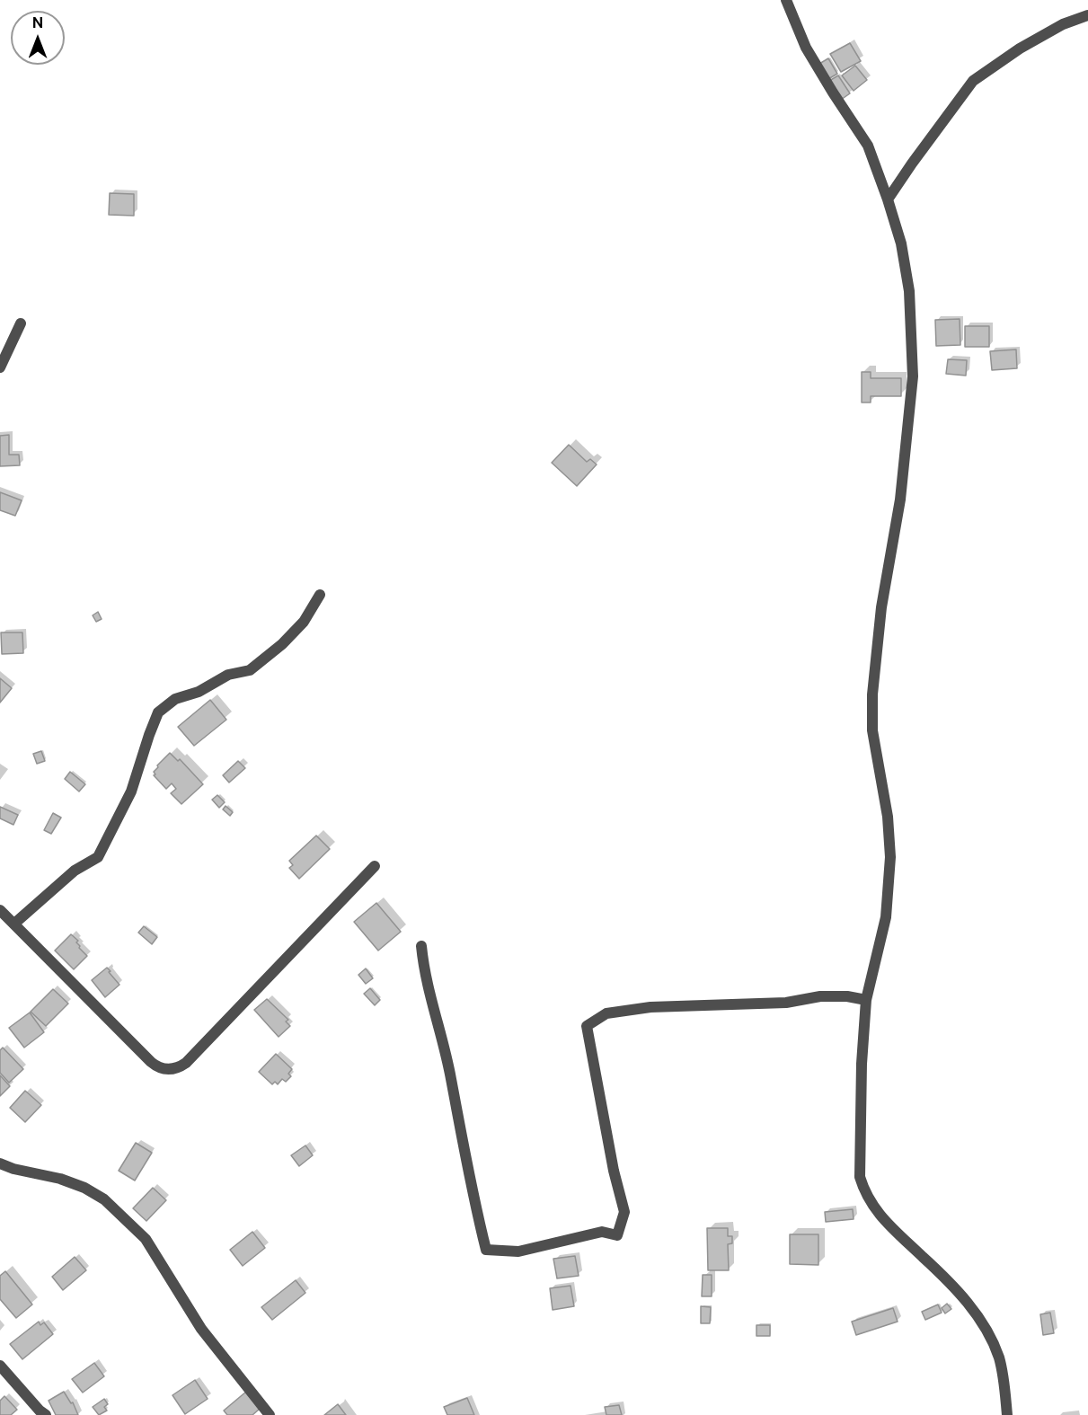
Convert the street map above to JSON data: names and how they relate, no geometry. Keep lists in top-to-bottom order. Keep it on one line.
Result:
{"north":"top"}
